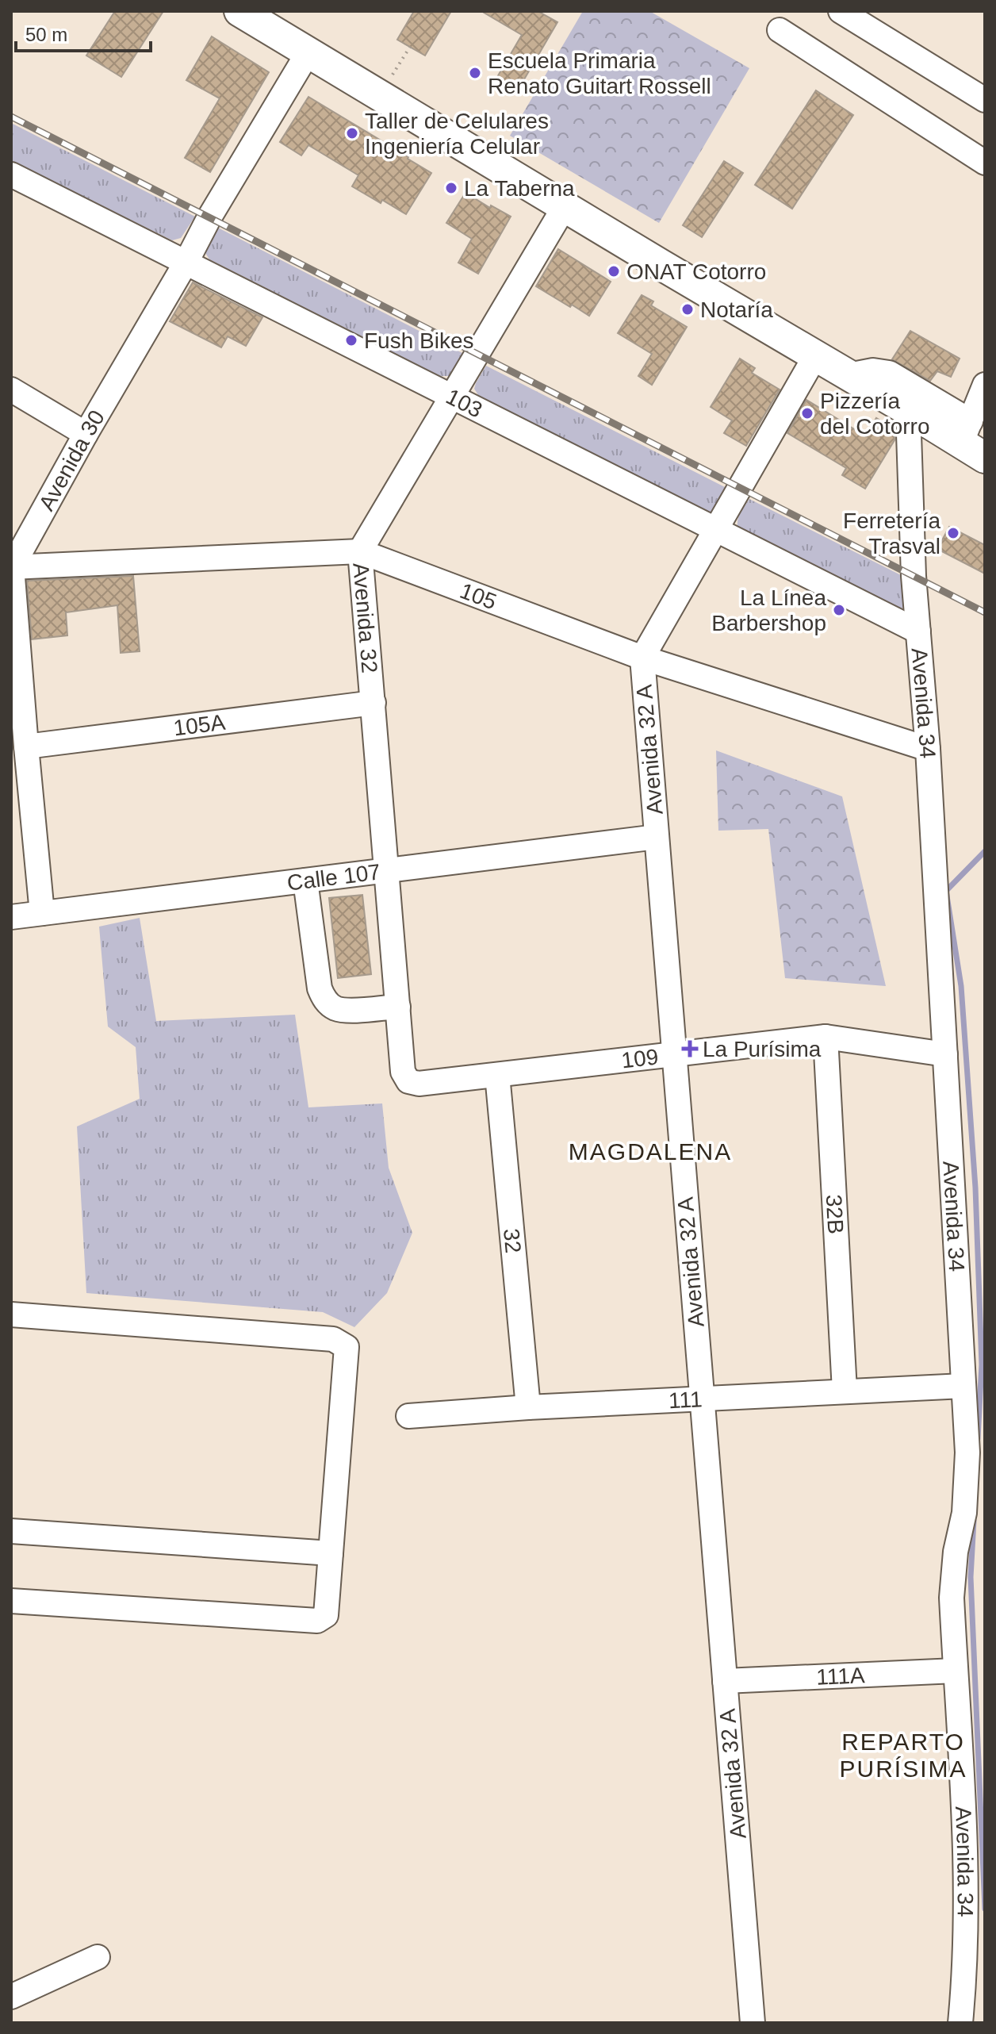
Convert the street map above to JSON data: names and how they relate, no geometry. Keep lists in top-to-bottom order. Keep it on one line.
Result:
{"streets":{"street":["103","Avenida 30","105","Avenida 32","Avenida 34","105A","Avenida 32 A","Calle 107","109","32B","32","111","111A"]},"crossings":[["103","Avenida 30"],["103","Avenida 32"],["103","Avenida 34"],["103","Avenida 32 A"],["Avenida 30","105"],["105","Avenida 32"],["105","Avenida 34"],["105","Avenida 32 A"],["Avenida 32","105A"],["Avenida 32","Calle 107"],["Avenida 32","109"],["Avenida 34","109"],["Avenida 34","111"],["Avenida 34","111A"],["Avenida 32 A","Calle 107"],["Avenida 32 A","109"],["Avenida 32 A","111"],["Avenida 32 A","111A"],["109","32B"],["109","32"],["32B","111"],["32","111"]],"districts":["MAGDALENA","REPARTO PURÍSIMA"],"places":{"other":["Escuela Primaria Renato Guitart Rossell","Taller de Celulares Ingeniería Celular","La Taberna","ONAT Cotorro","Notaría","Fush Bikes","Pizzería del Cotorro","Ferretería Trasval","La Línea Barbershop"],"health":["La Purísima"]},"scale_bar":"50 m"}
